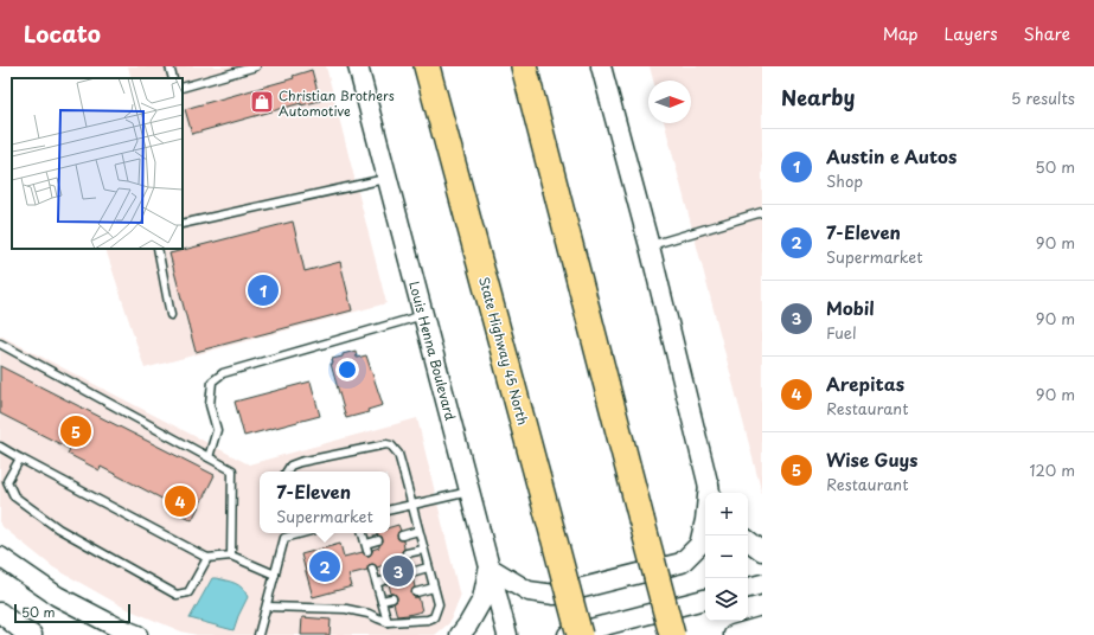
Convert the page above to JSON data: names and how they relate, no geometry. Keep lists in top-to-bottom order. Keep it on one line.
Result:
{"streets":{"highway":["State Highway 45 North"],"main road":["Louis Henna Boulevard"]},"places":{"shop":["Christian Brothers Automotive"]},"scale_bar":"50 m","north":"right","page":{"header":"Locato","nav":["Map","Layers","Share"],"heading":["Nearby","5 results"],"list":[{"mark":"1","name":"Austin e Autos","note":"Shop","value":"50 m"},{"mark":"2","name":"7-Eleven","note":"Supermarket","value":"90 m"},{"mark":"3","name":"Mobil","note":"Fuel","value":"90 m"},{"mark":"4","name":"Arepitas","note":"Restaurant","value":"90 m"},{"mark":"5","name":"Wise Guys","note":"Restaurant","value":"120 m"}],"pins":["1","5","4","2","3"],"popup":["7-Eleven","Supermarket"],"map_buttons":["+","−"],"scale":"50 m"}}
